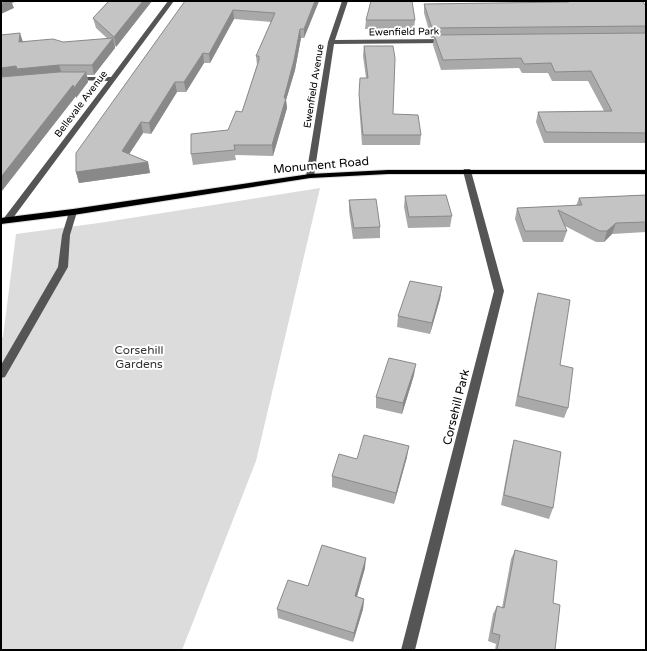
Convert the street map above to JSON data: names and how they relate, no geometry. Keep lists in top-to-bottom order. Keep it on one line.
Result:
{"streets":{"main road":["Monument Road"],"street":["Ewenfield Park","Ewenfield Avenue","Bellevale Avenue","Corsehill Park"]},"crossings":[["Ewenfield Park","Ewenfield Avenue"],["Ewenfield Avenue","Monument Road"],["Bellevale Avenue","Monument Road"],["Monument Road","Corsehill Park"]],"parks":["Corsehill Gardens"]}
